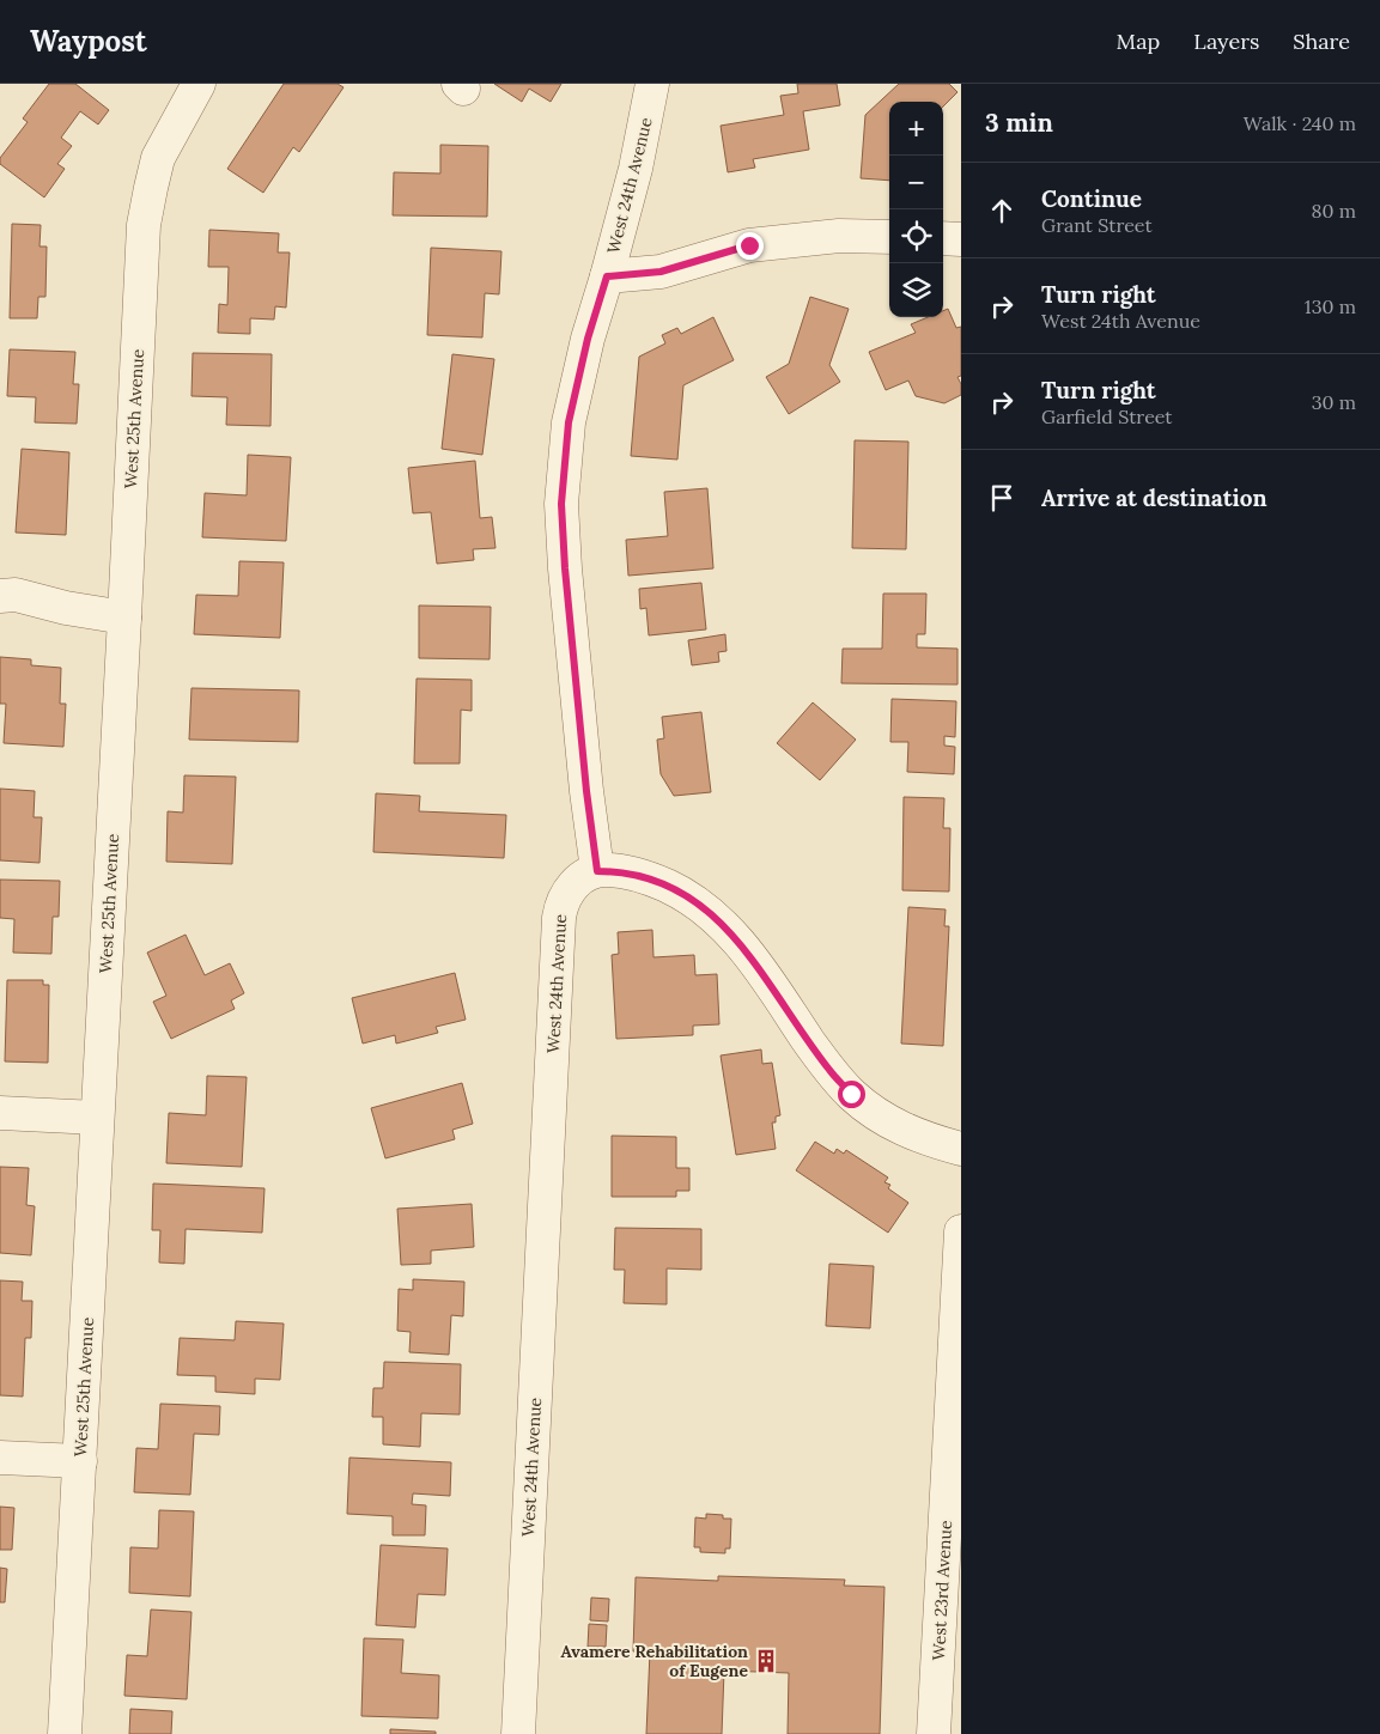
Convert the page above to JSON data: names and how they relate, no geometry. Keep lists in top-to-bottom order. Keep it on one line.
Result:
{"streets":{"street":["West 24th Avenue","West 25th Avenue","West 23rd Avenue"]},"places":{"building":["Avamere Rehabilitation of Eugene"]},"page":{"header":"Waypost","nav":["Map","Layers","Share"],"heading":["3 min","Walk · 240 m"],"map_buttons":["+","−"],"list":[["Continue","Grant Street","80 m"],["Turn right","West 24th Avenue","130 m"],["Turn right","Garfield Street","30 m"],"Arrive at destination"]}}
